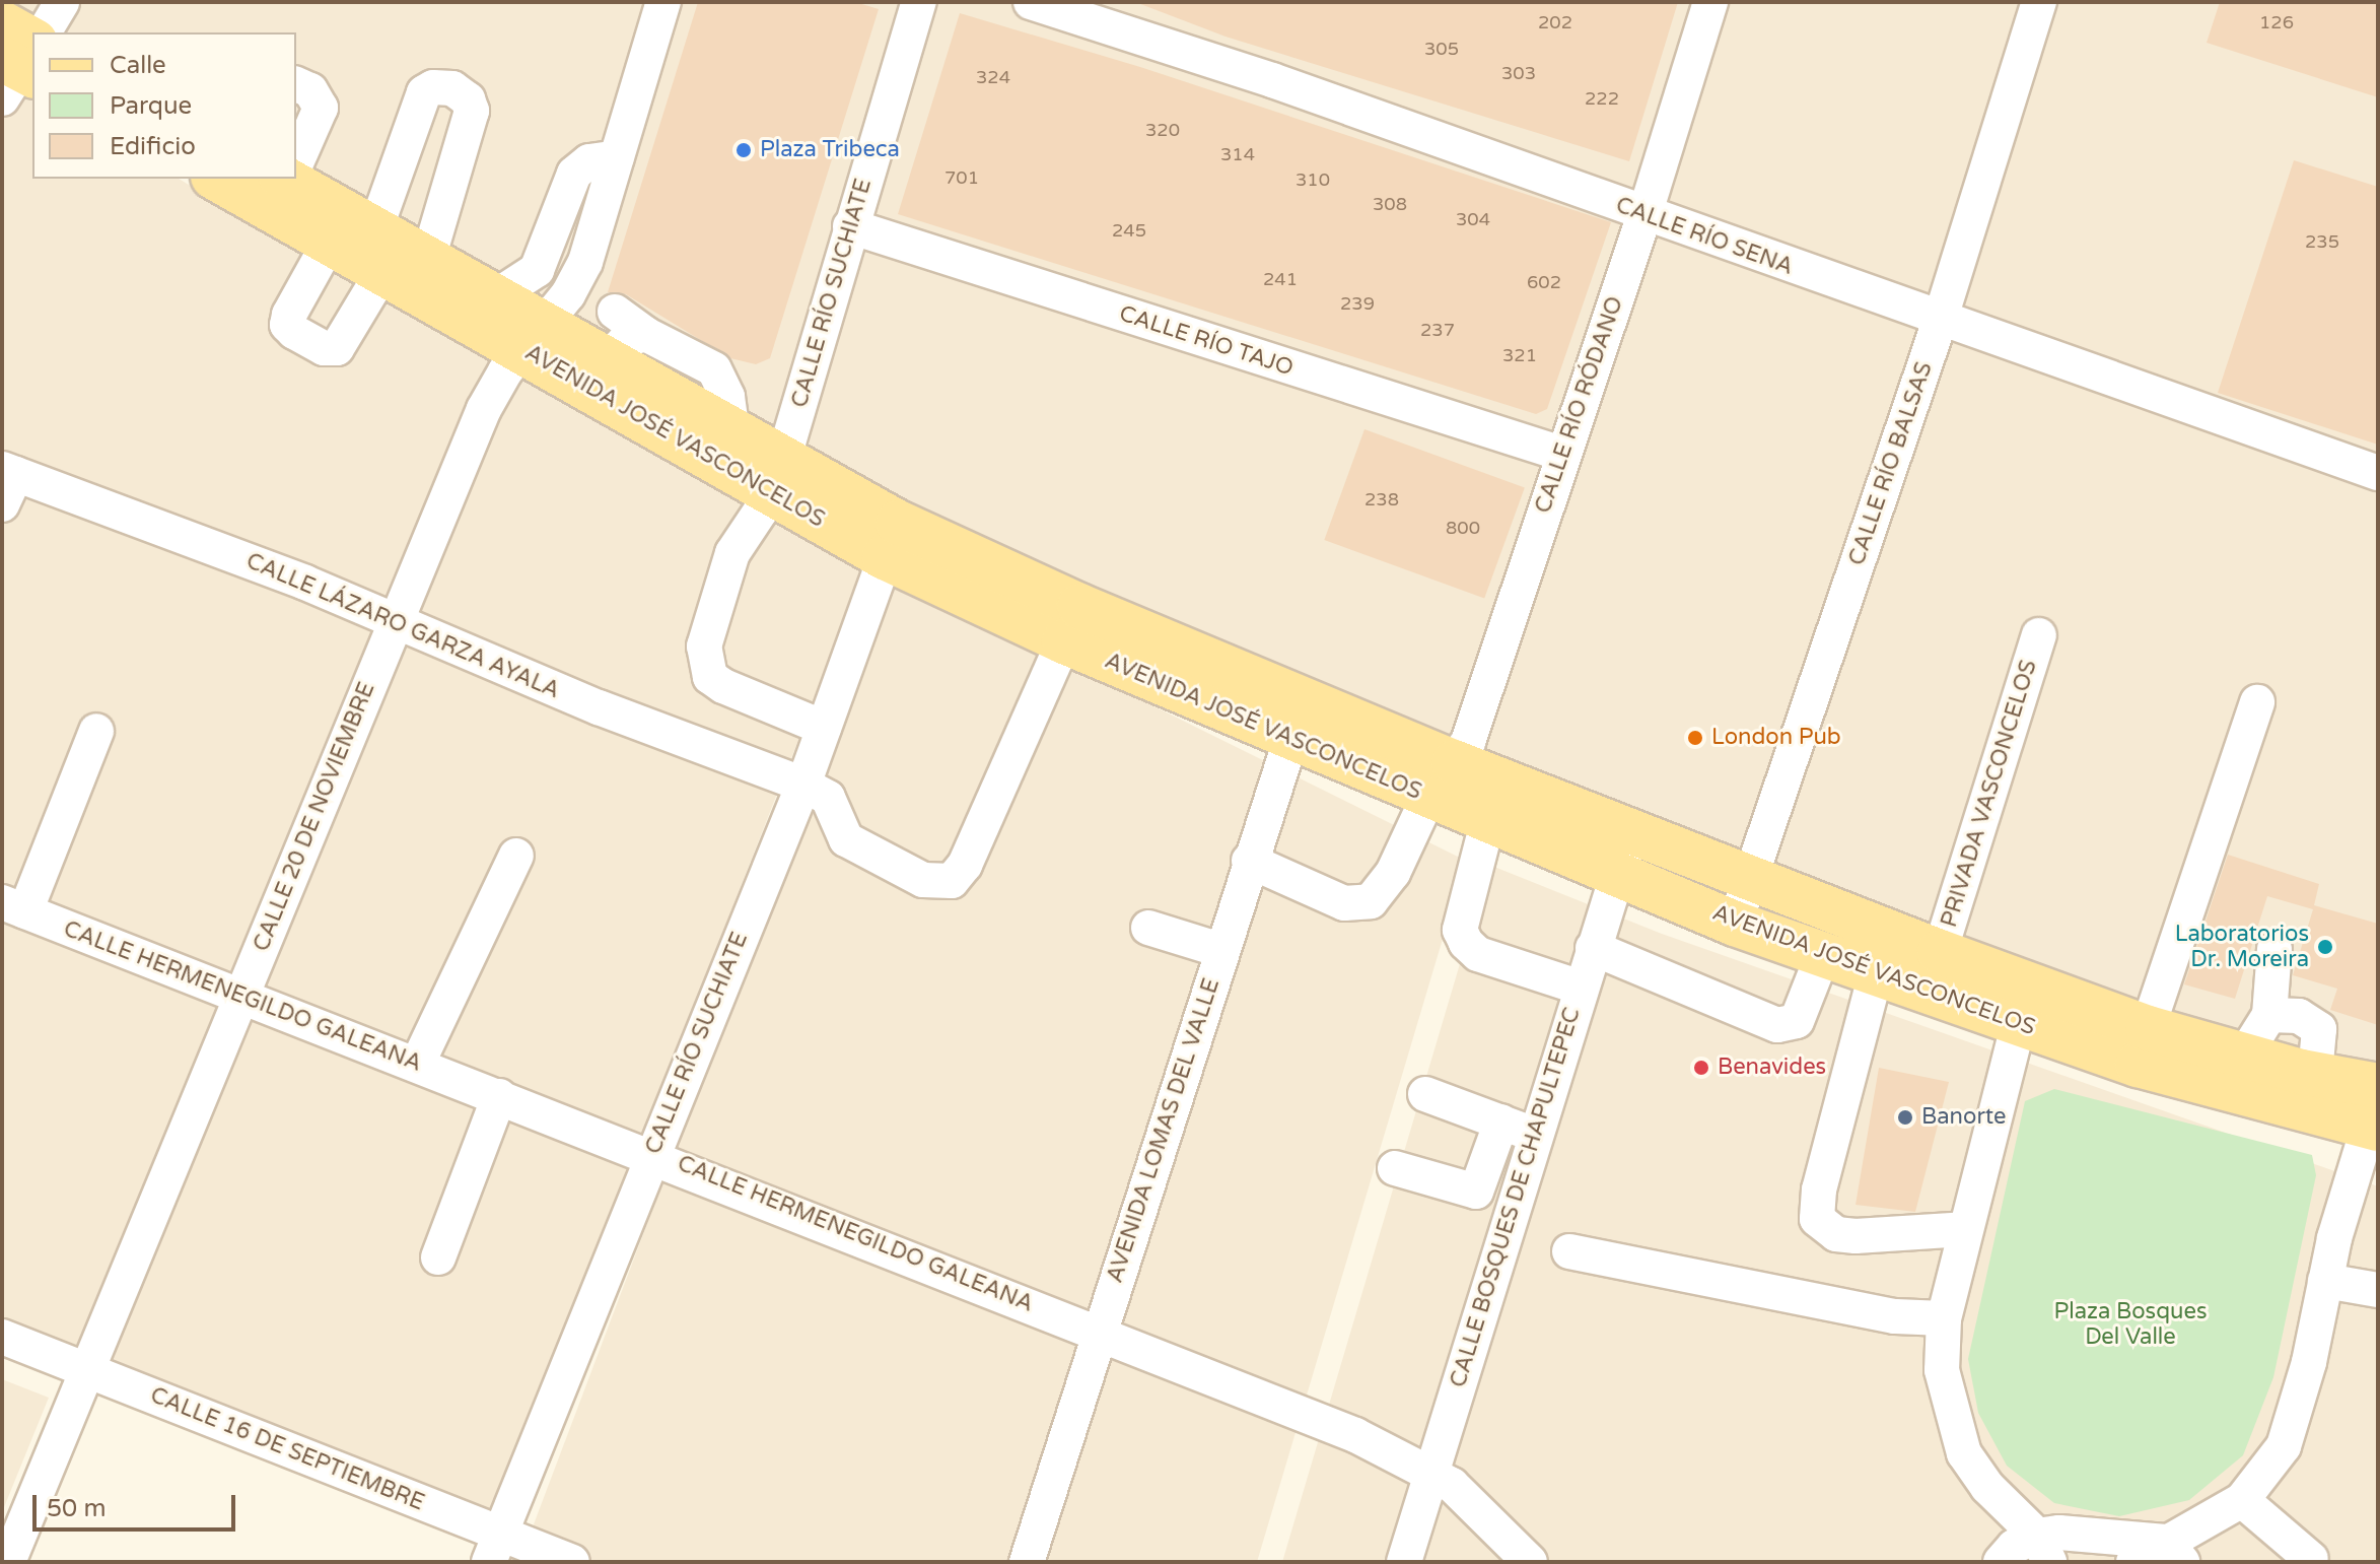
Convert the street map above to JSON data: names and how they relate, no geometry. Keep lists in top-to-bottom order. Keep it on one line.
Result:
{"streets":{"main road":["AVENIDA JOSÉ VASCONCELOS"],"street":["CALLE RÍO SENA","CALLE RÍO SUCHIATE","CALLE RÍO TAJO","CALLE RÍO RÓDANO","CALLE RÍO BALSAS","CALLE LÁZARO GARZA AYALA","PRIVADA VASCONCELOS","CALLE 20 DE NOVIEMBRE","CALLE HERMENEGILDO GALEANA","AVENIDA LOMAS DEL VALLE","CALLE BOSQUES DE CHAPULTEPEC","CALLE 16 DE SEPTIEMBRE"]},"crossings":[["CALLE RÍO SENA","CALLE RÍO RÓDANO"],["CALLE RÍO SENA","CALLE RÍO BALSAS"],["CALLE RÍO SUCHIATE","CALLE RÍO TAJO"],["CALLE RÍO SUCHIATE","AVENIDA JOSÉ VASCONCELOS"],["CALLE RÍO SUCHIATE","CALLE LÁZARO GARZA AYALA"],["CALLE RÍO SUCHIATE","CALLE HERMENEGILDO GALEANA"],["CALLE RÍO SUCHIATE","CALLE 16 DE SEPTIEMBRE"],["CALLE RÍO TAJO","CALLE RÍO RÓDANO"],["CALLE RÍO RÓDANO","AVENIDA JOSÉ VASCONCELOS"],["CALLE RÍO RÓDANO","AVENIDA LOMAS DEL VALLE"],["AVENIDA JOSÉ VASCONCELOS","CALLE RÍO BALSAS"],["AVENIDA JOSÉ VASCONCELOS","CALLE LÁZARO GARZA AYALA"],["AVENIDA JOSÉ VASCONCELOS","PRIVADA VASCONCELOS"],["AVENIDA JOSÉ VASCONCELOS","CALLE 20 DE NOVIEMBRE"],["AVENIDA JOSÉ VASCONCELOS","AVENIDA LOMAS DEL VALLE"],["AVENIDA JOSÉ VASCONCELOS","CALLE BOSQUES DE CHAPULTEPEC"],["CALLE LÁZARO GARZA AYALA","CALLE 20 DE NOVIEMBRE"],["CALLE 20 DE NOVIEMBRE","CALLE HERMENEGILDO GALEANA"],["CALLE 20 DE NOVIEMBRE","CALLE 16 DE SEPTIEMBRE"],["CALLE HERMENEGILDO GALEANA","AVENIDA LOMAS DEL VALLE"],["CALLE HERMENEGILDO GALEANA","CALLE BOSQUES DE CHAPULTEPEC"]],"parks":["Plaza Bosques Del Valle"],"places":["Plaza Tribeca","London Pub","Laboratorios Dr. Moreira","Benavides","Banorte"],"house_numbers":["202","126","305","303","324","222","320","314","701","310","308","304","245","235","241","602","239","237","321","238","800"],"legend":["Calle","Parque","Edificio"],"scale_bar":"50 m"}
